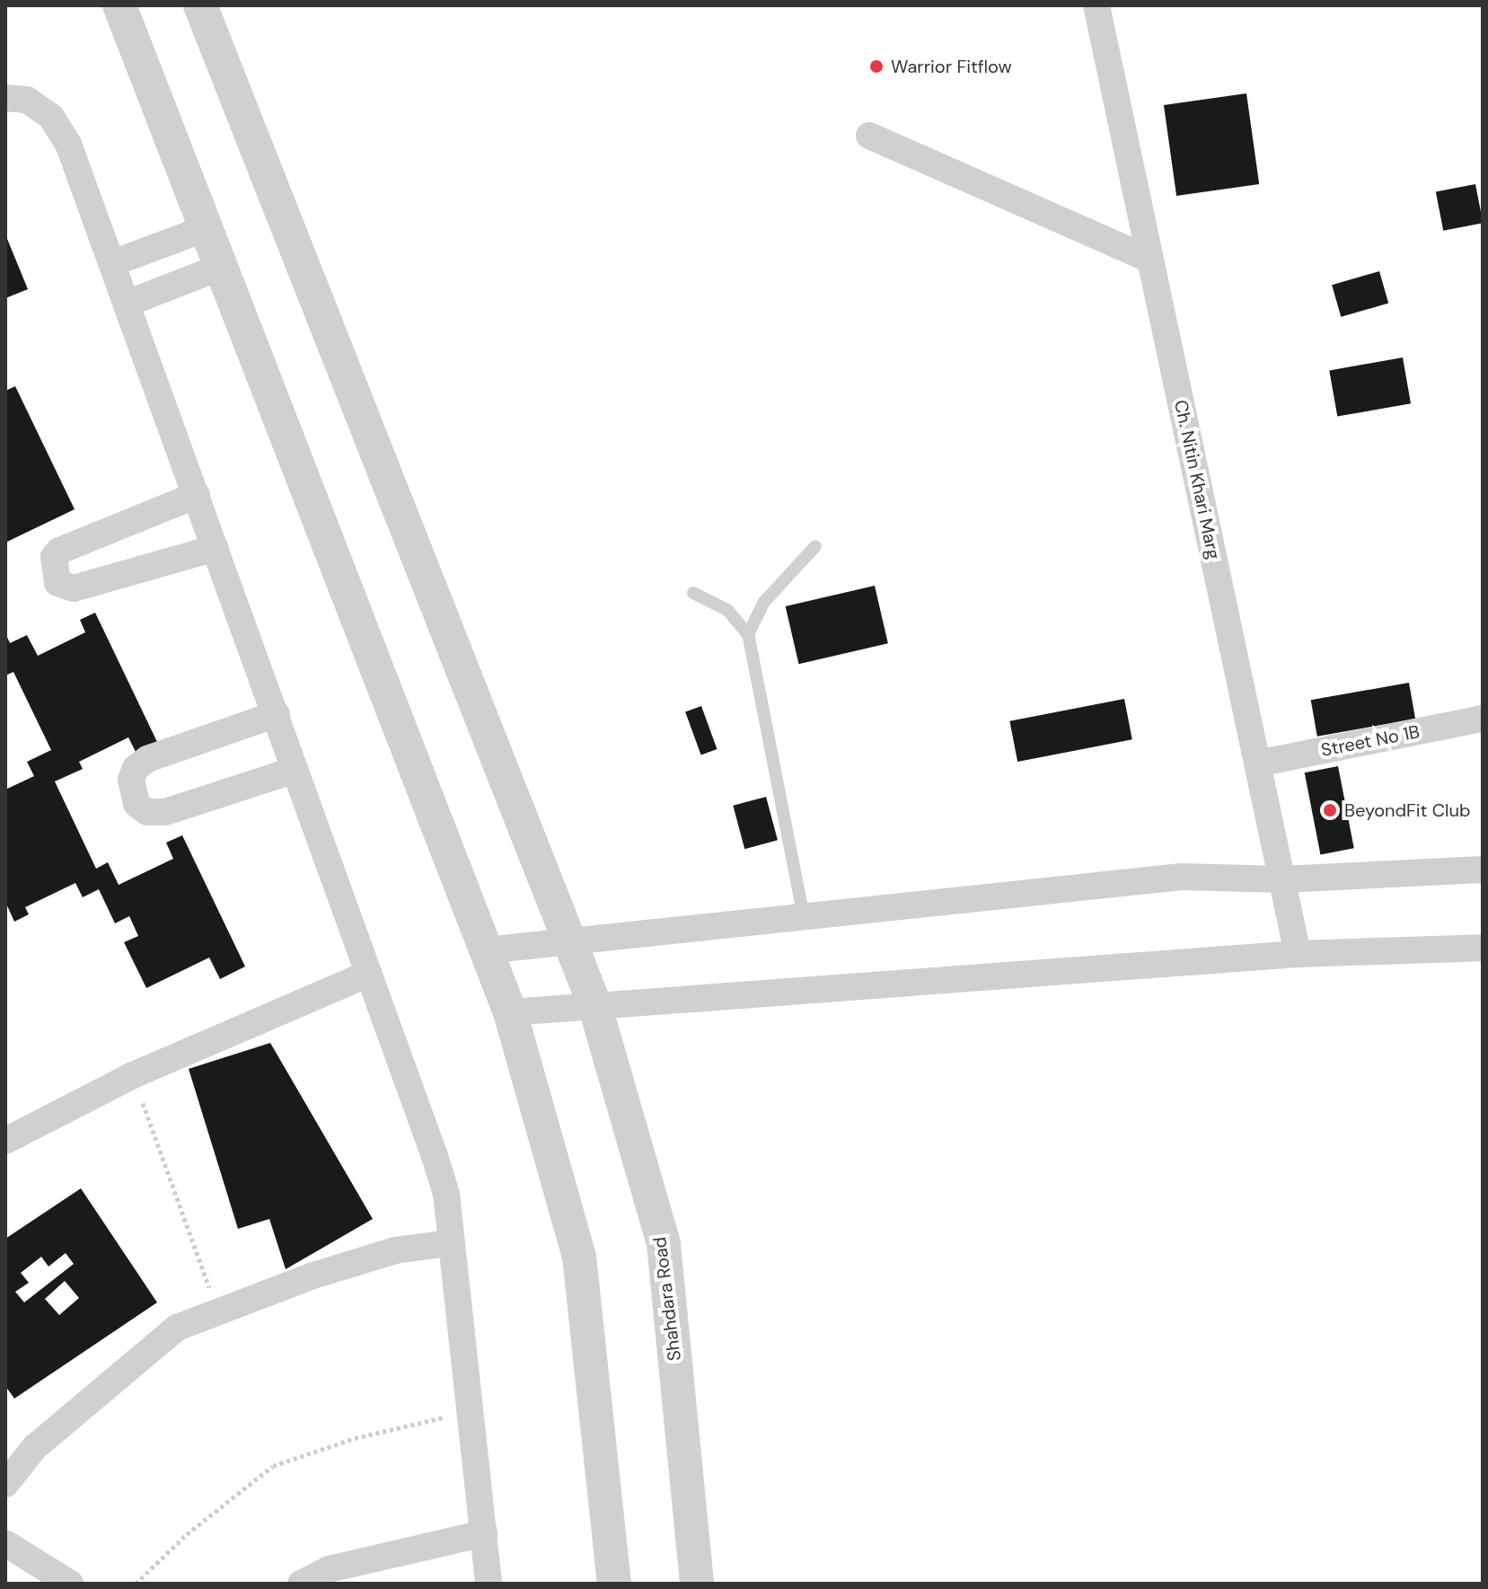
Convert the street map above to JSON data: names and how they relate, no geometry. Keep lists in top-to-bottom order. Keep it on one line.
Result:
{"streets":{"street":["Ch. Nitin Khari Marg","Street No 1B","Shahdara Road"]},"crossings":[["Ch. Nitin Khari Marg","Street No 1B"]],"places":["Warrior Fitflow","BeyondFit Club"]}
